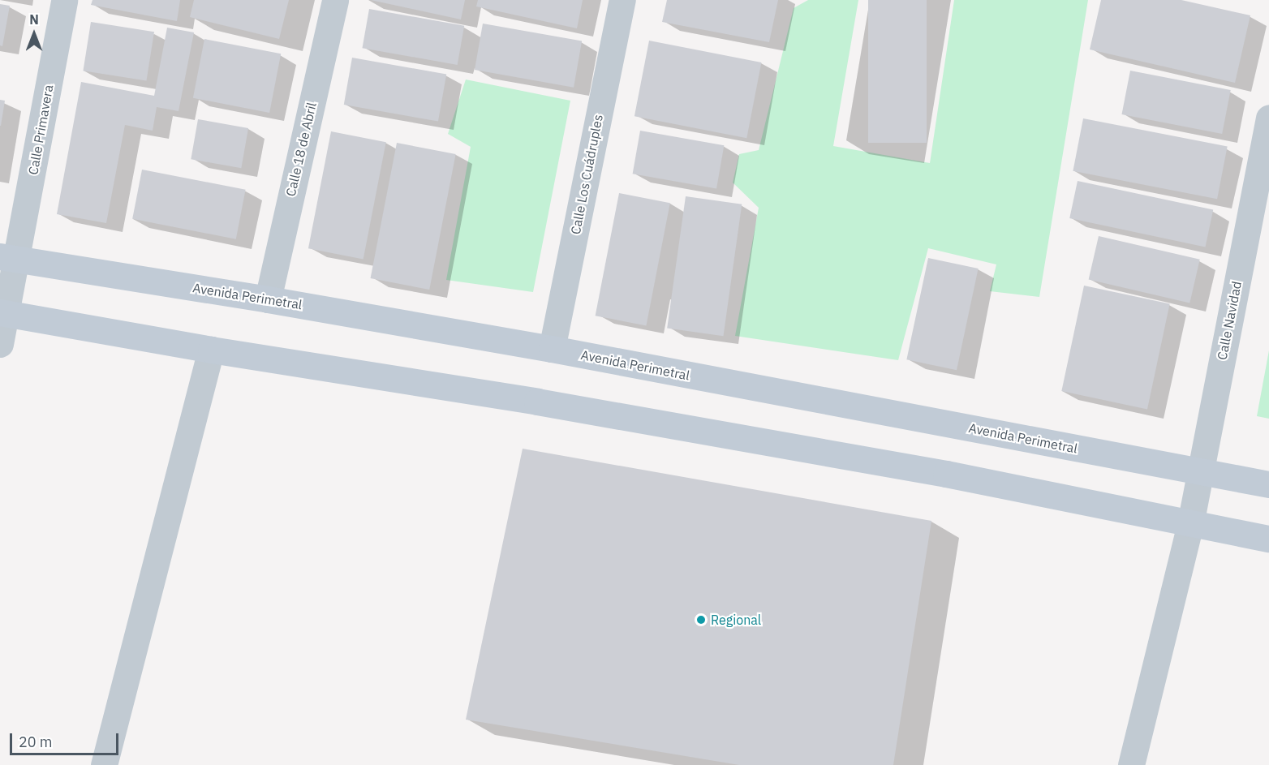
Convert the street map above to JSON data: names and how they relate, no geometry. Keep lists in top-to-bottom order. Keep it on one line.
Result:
{"streets":{"main road":["Avenida Perimetral"],"street":["Calle Primavera","Calle 18 de Abril","Calle Los Cuádruples","Calle Navidad"]},"crossings":[["Calle Primavera","Avenida Perimetral"],["Calle 18 de Abril","Avenida Perimetral"],["Calle Los Cuádruples","Avenida Perimetral"],["Avenida Perimetral","Calle Navidad"]],"places":["Regional"],"scale_bar":"20 m","north":"top"}
